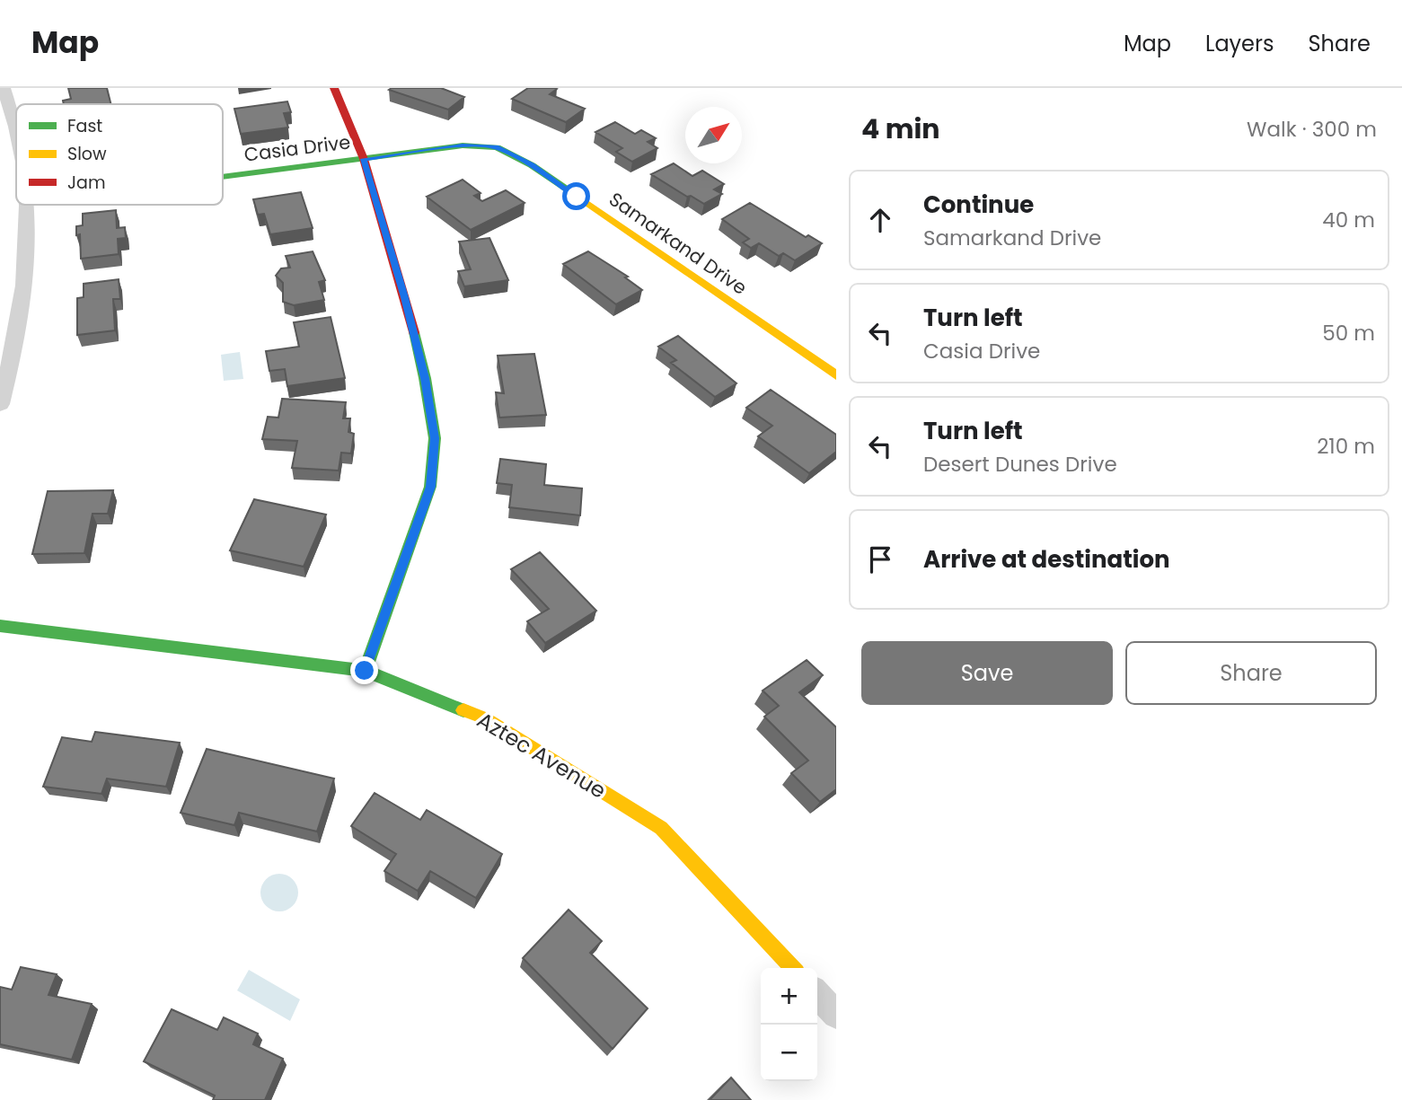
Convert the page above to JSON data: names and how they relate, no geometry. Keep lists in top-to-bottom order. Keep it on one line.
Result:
{"streets":{"street":["Casia Drive","Samarkand Drive","Aztec Avenue"]},"crossings":[["Casia Drive","Samarkand Drive"]],"legend":["Fast","Slow","Jam"],"north":"top right","page":{"header":"Map","nav":["Map","Layers","Share"],"heading":["4 min","Walk · 300 m"],"list":[["Continue","Samarkand Drive","40 m"],["Turn left","Casia Drive","50 m"],["Turn left","Desert Dunes Drive","210 m"],"Arrive at destination"],"buttons":["Save","Share"],"map_buttons":["+","−"]}}
